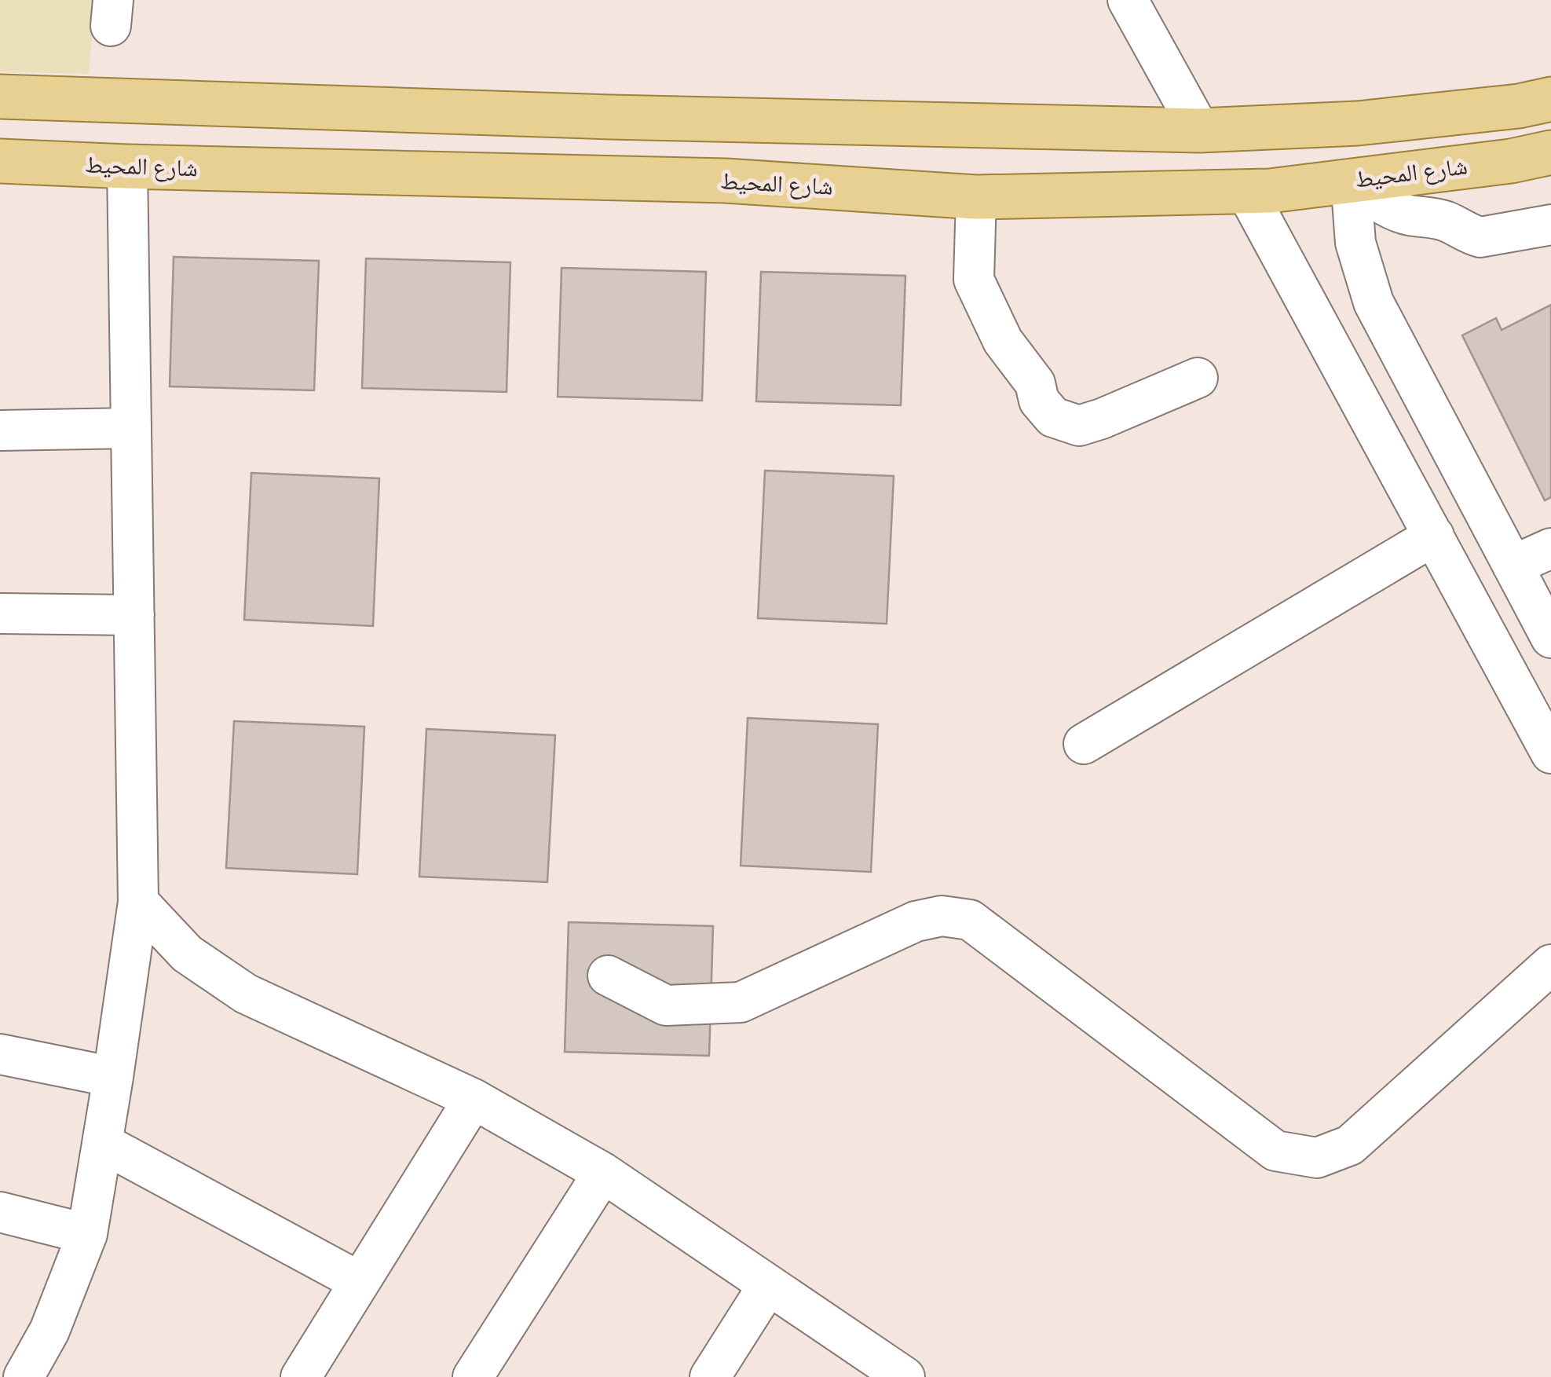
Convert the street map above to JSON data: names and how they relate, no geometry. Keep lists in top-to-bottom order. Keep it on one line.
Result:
{"streets":{"main road":["شارع المحيط"]}}
